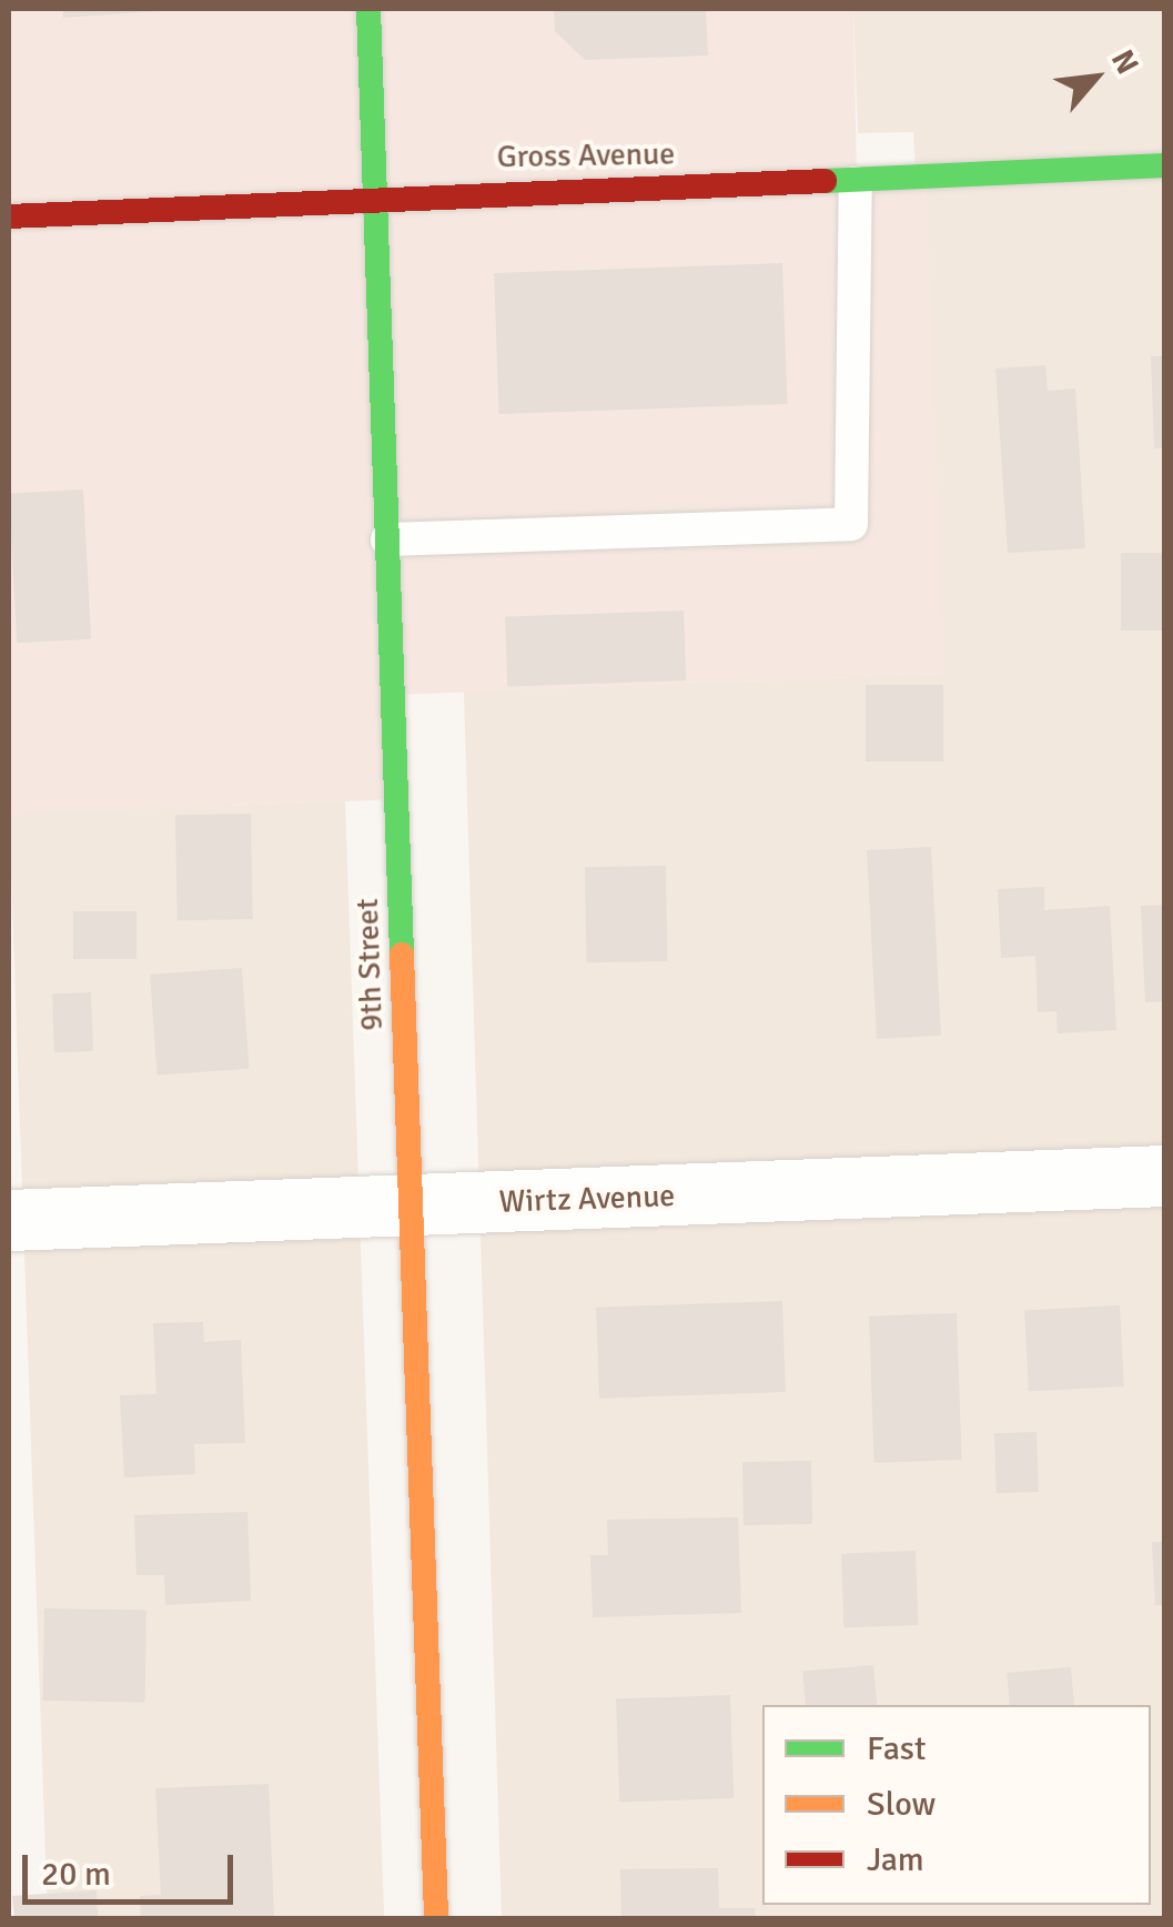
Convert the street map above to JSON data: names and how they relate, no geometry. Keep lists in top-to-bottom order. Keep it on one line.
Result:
{"streets":{"street":["Gross Avenue","9th Street","Wirtz Avenue"]},"crossings":[["Gross Avenue","9th Street"],["9th Street","Wirtz Avenue"]],"legend":["Fast","Slow","Jam"],"scale_bar":"20 m","north":"top right"}
